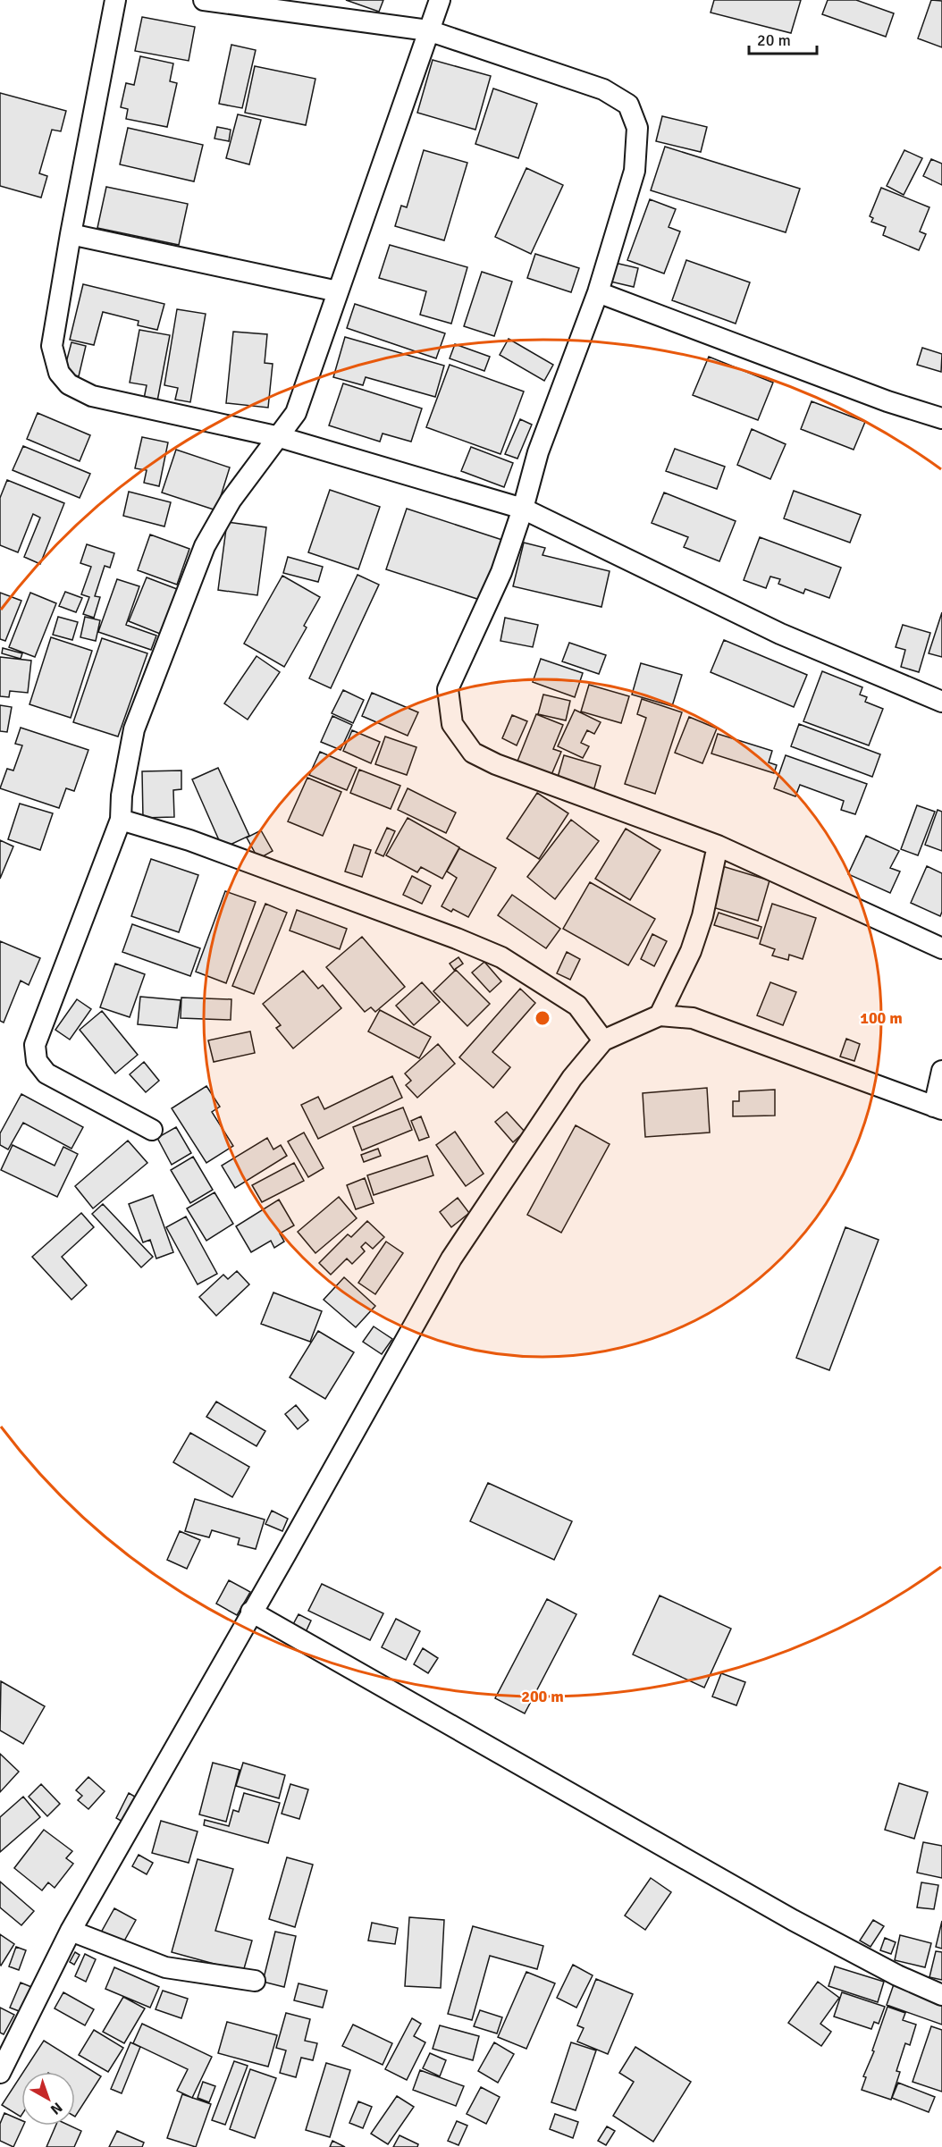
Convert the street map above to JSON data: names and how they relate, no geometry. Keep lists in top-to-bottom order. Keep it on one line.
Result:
{"scale_bar":"20 m","north":"bottom right","rings":["100 m","200 m"]}
